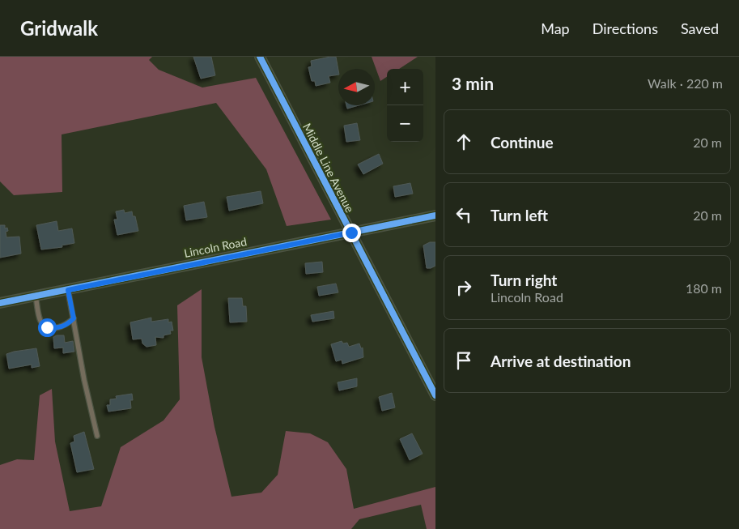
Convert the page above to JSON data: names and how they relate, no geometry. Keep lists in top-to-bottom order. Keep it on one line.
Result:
{"streets":{"street":["Middle Line Avenue","Lincoln Road"]},"crossings":[["Middle Line Avenue","Lincoln Road"]],"north":"left","page":{"header":"Gridwalk","nav":["Map","Directions","Saved"],"heading":["3 min","Walk · 220 m"],"map_buttons":["+","−"],"list":[["Continue","20 m"],["Turn left","20 m"],["Turn right","Lincoln Road","180 m"],"Arrive at destination"]}}
